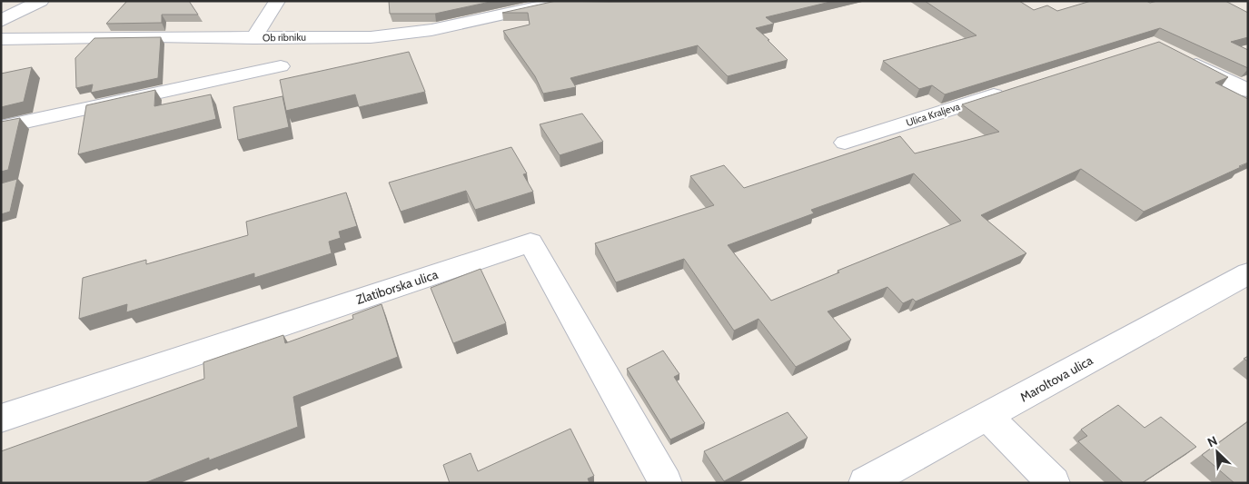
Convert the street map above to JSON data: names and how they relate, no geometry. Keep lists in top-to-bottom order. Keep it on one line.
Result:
{"streets":{"street":["Ob ribniku","Ulica Kraljeva","Zlatiborska ulica","Maroltova ulica"]},"north":"top left"}
